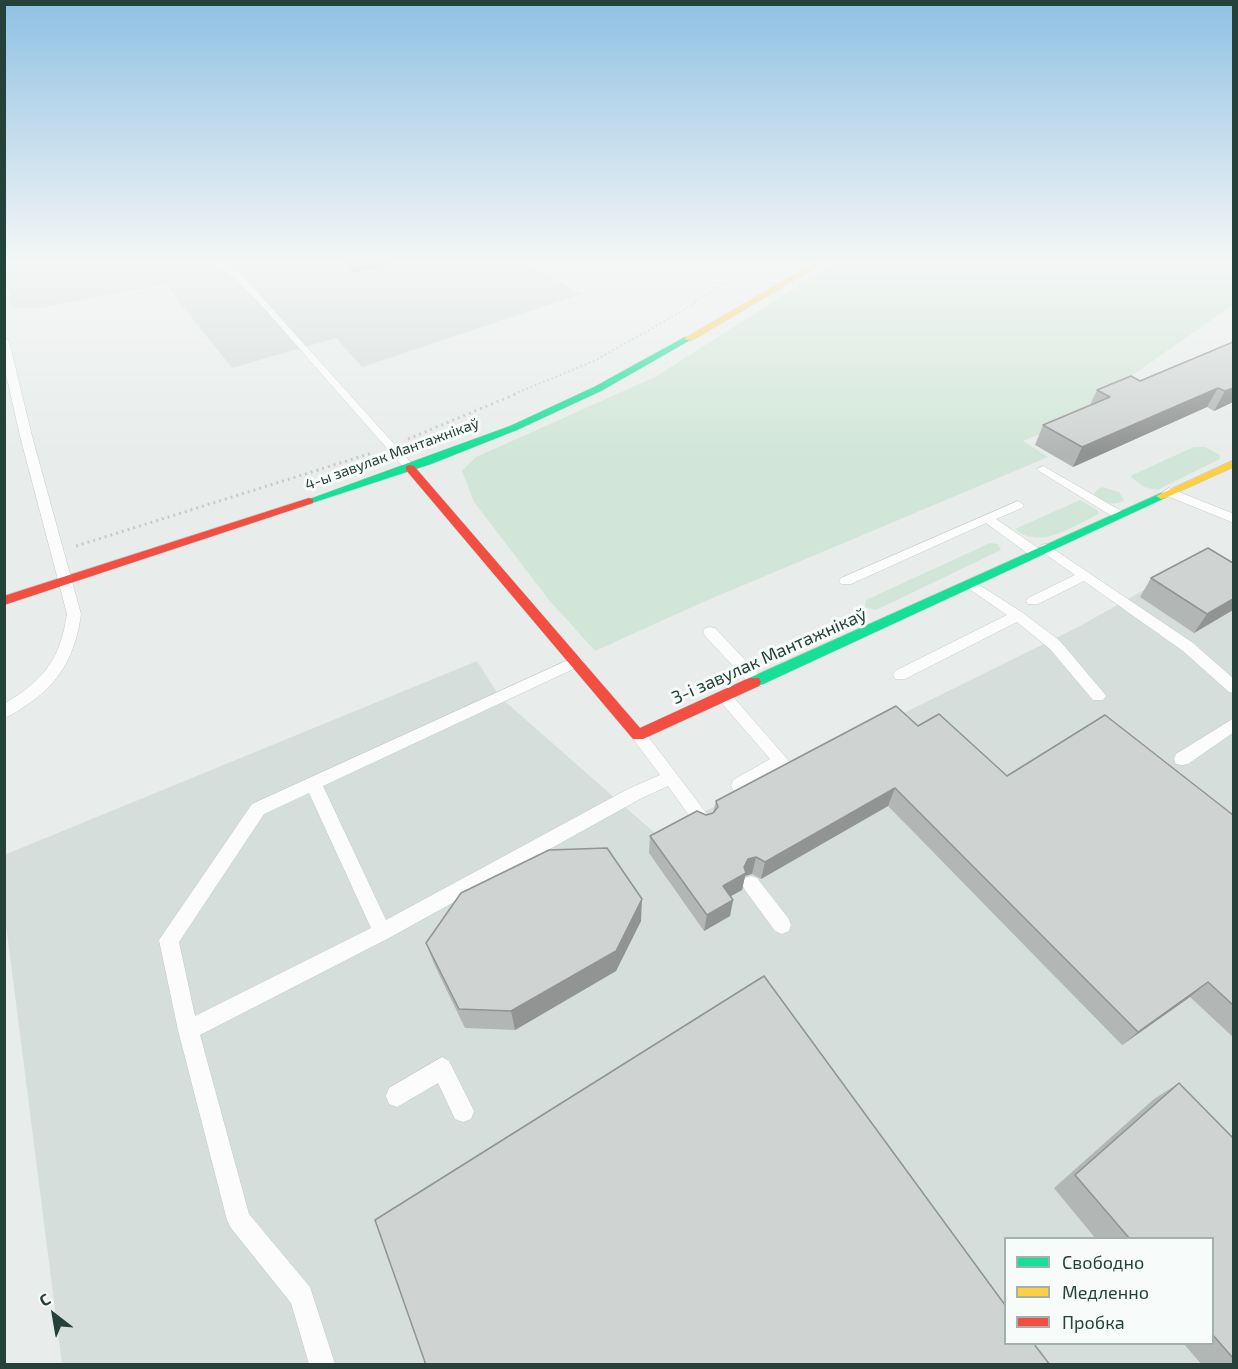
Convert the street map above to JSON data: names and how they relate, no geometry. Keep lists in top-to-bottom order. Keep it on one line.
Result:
{"streets":{"street":["4-ы завулак Мантажнікаў","3-і завулак Мантажнікаў"]},"legend":["Свободно","Медленно","Пробка"],"north":"top left"}
